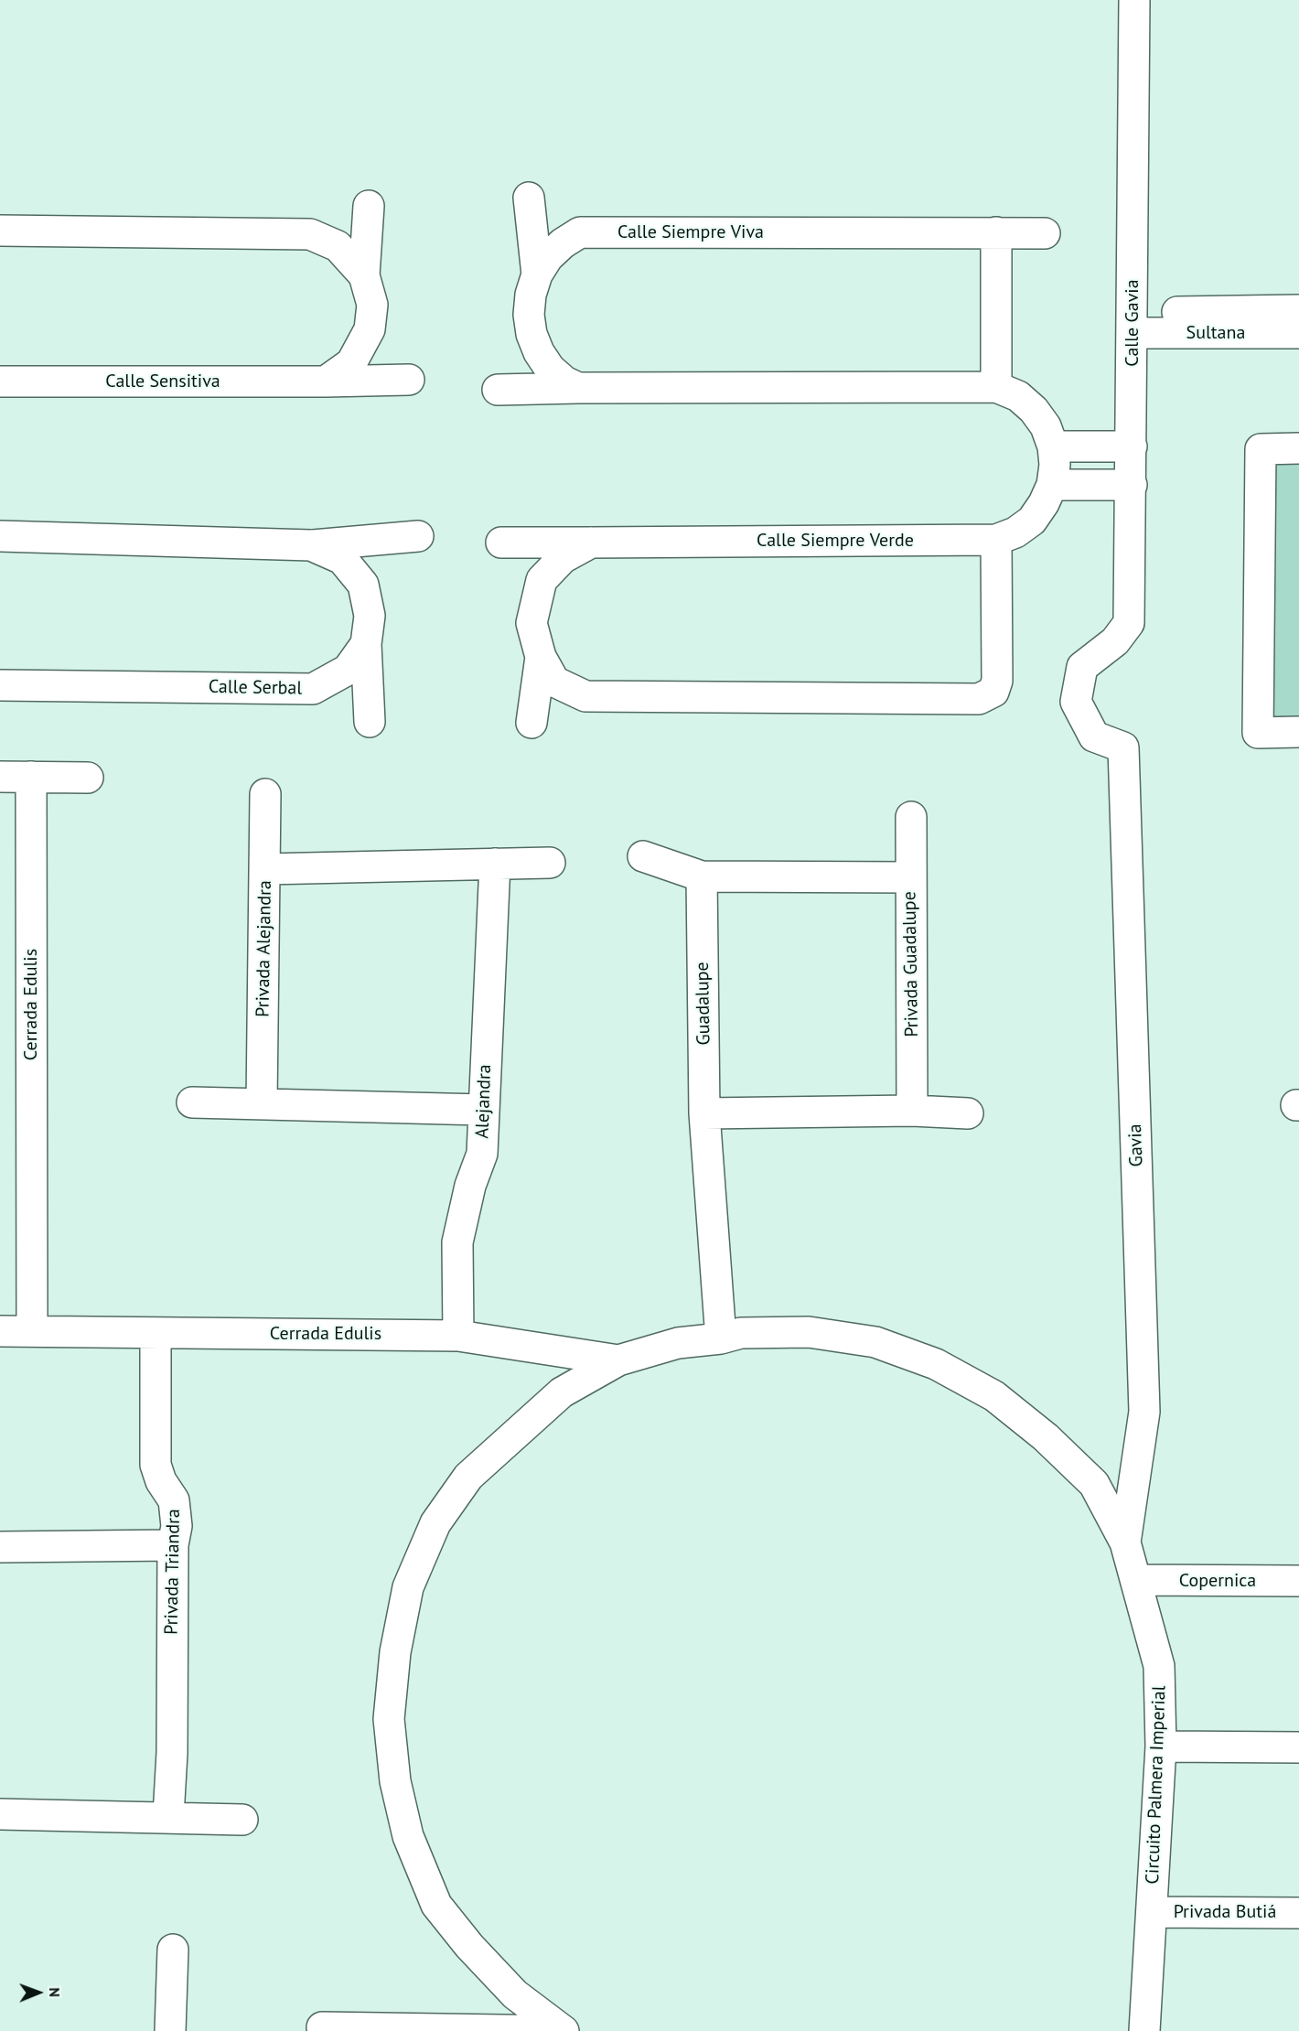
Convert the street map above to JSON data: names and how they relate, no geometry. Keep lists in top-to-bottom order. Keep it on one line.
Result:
{"streets":{"street":["Calle Siempre Viva","Calle Gavia","Sultana","Calle Sensitiva","Calle Siempre Verde","Calle Serbal","Privada Alejandra","Privada Guadalupe","Guadalupe","Cerrada Edulis","Alejandra","Gavia","Privada Triandra","Copernica","Circuito Palmera Imperial","Privada Butiá"]},"crossings":[["Calle Gavia","Sultana"],["Calle Gavia","Gavia"],["Guadalupe","Circuito Palmera Imperial"],["Cerrada Edulis","Alejandra"],["Cerrada Edulis","Privada Triandra"],["Cerrada Edulis","Circuito Palmera Imperial"],["Gavia","Circuito Palmera Imperial"],["Copernica","Circuito Palmera Imperial"],["Circuito Palmera Imperial","Privada Butiá"]],"north":"right"}
